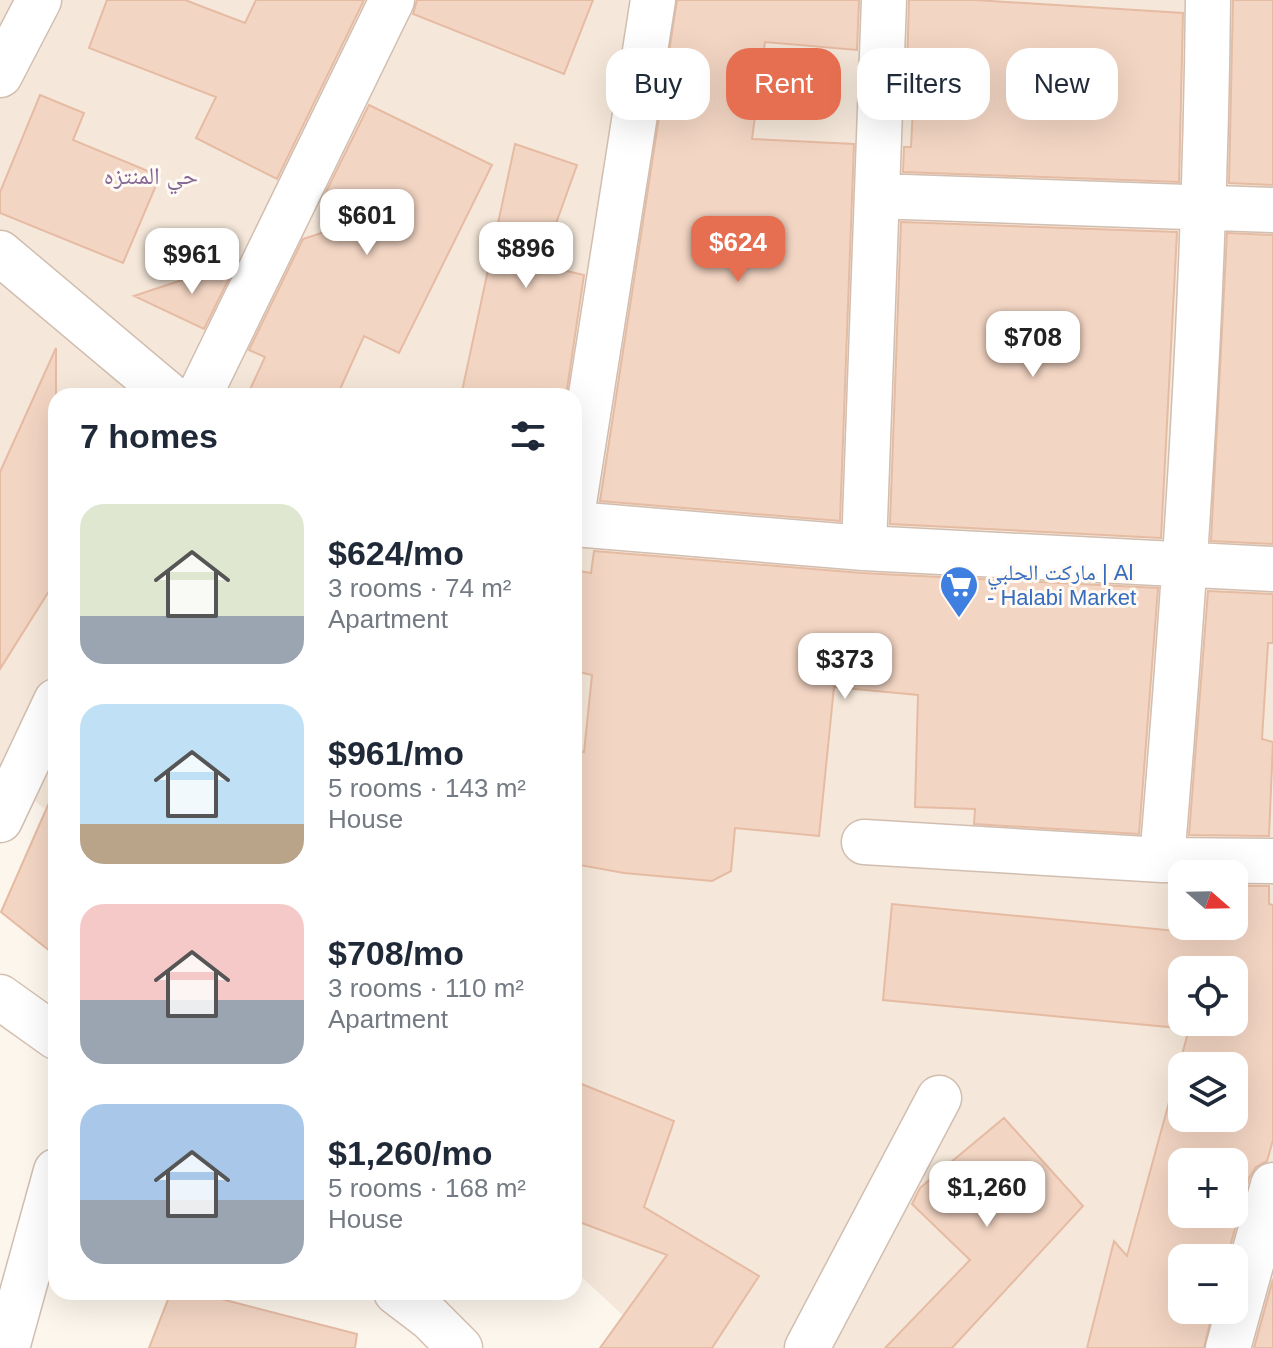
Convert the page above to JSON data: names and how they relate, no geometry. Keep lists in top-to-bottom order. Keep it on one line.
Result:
{"districts":["حي المنتزه"],"places":{"supermarket":["ماركت الحلبي | Al - Halabi Market"]},"north":"right","page":{"chip":["Buy","Rent","Filters","New"],"price":["$601","$624","$896","$961","$708","$373","$1,260"],"heading":"7 homes","list":[{"name":"$624/mo","note":"3 rooms · 74 m² · Apartment"},{"name":"$961/mo","note":"5 rooms · 143 m² · House"},{"name":"$708/mo","note":"3 rooms · 110 m² · Apartment"},{"name":"$1,260/mo","note":"5 rooms · 168 m² · House"}],"map_buttons":["+","−"]}}
